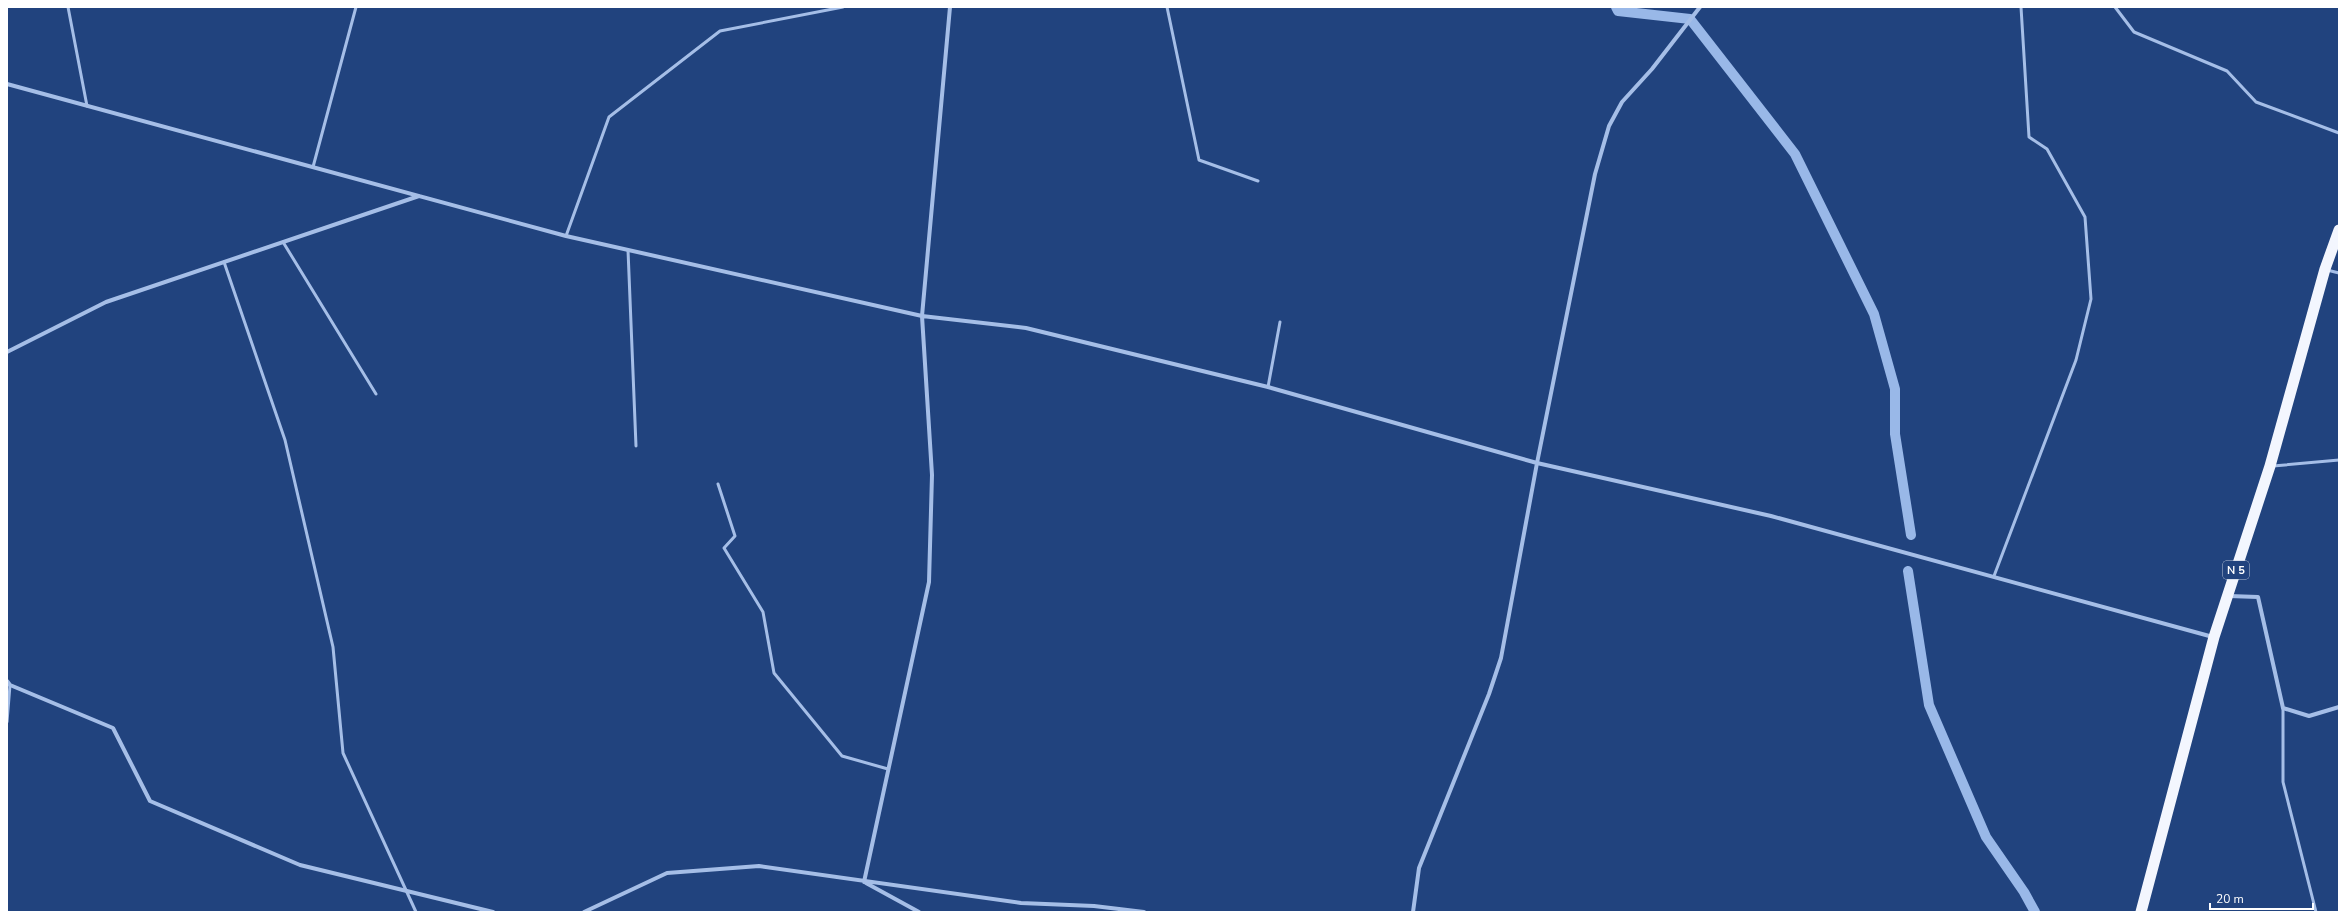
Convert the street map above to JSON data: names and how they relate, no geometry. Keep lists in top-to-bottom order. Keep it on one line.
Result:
{"streets":{"highway":["N 5"]},"scale_bar":"20 m"}
